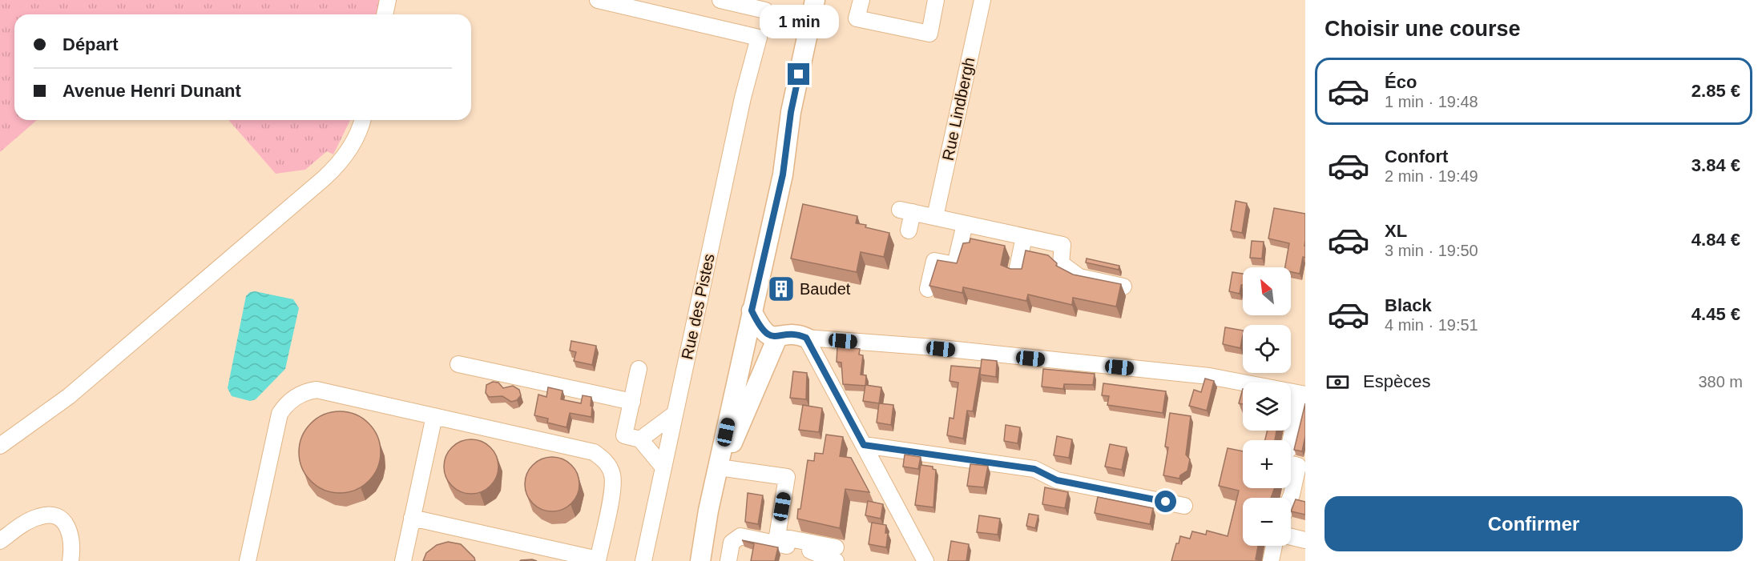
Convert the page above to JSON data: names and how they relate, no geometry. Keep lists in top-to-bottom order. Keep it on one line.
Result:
{"streets":{"street":["Rue Lindbergh","Rue des Pistes"]},"places":{"building":["Baudet"]},"north":"top left","page":{"heading":"Choisir une course","bubble":"1 min","banner":["Départ","Avenue Henri Dunant"],"list":[{"name":"Éco","note":"1 min · 19:48","value":"2.85 €"},{"name":"Confort","note":"2 min · 19:49","value":"3.84 €"},{"name":"XL","note":"3 min · 19:50","value":"4.84 €"},{"name":"Black","note":"4 min · 19:51","value":"4.45 €"}],"map_buttons":["+","−"],"pay":["Espèces","380 m"],"buttons":"Confirmer"}}
